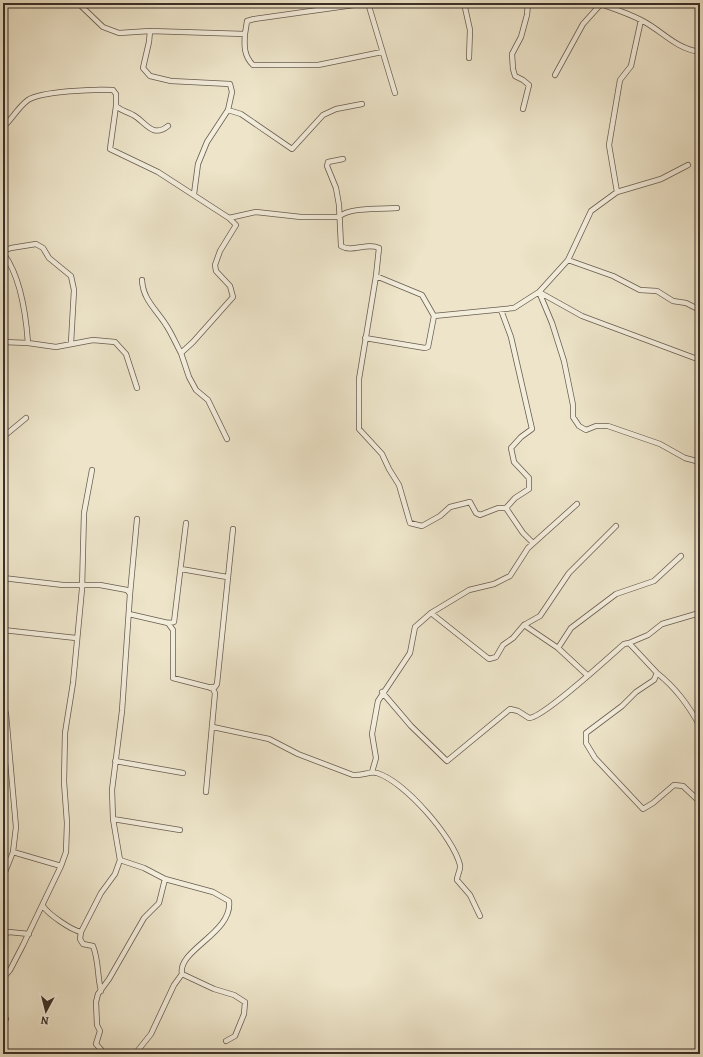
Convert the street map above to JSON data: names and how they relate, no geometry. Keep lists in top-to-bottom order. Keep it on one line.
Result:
{"north":"bottom"}
